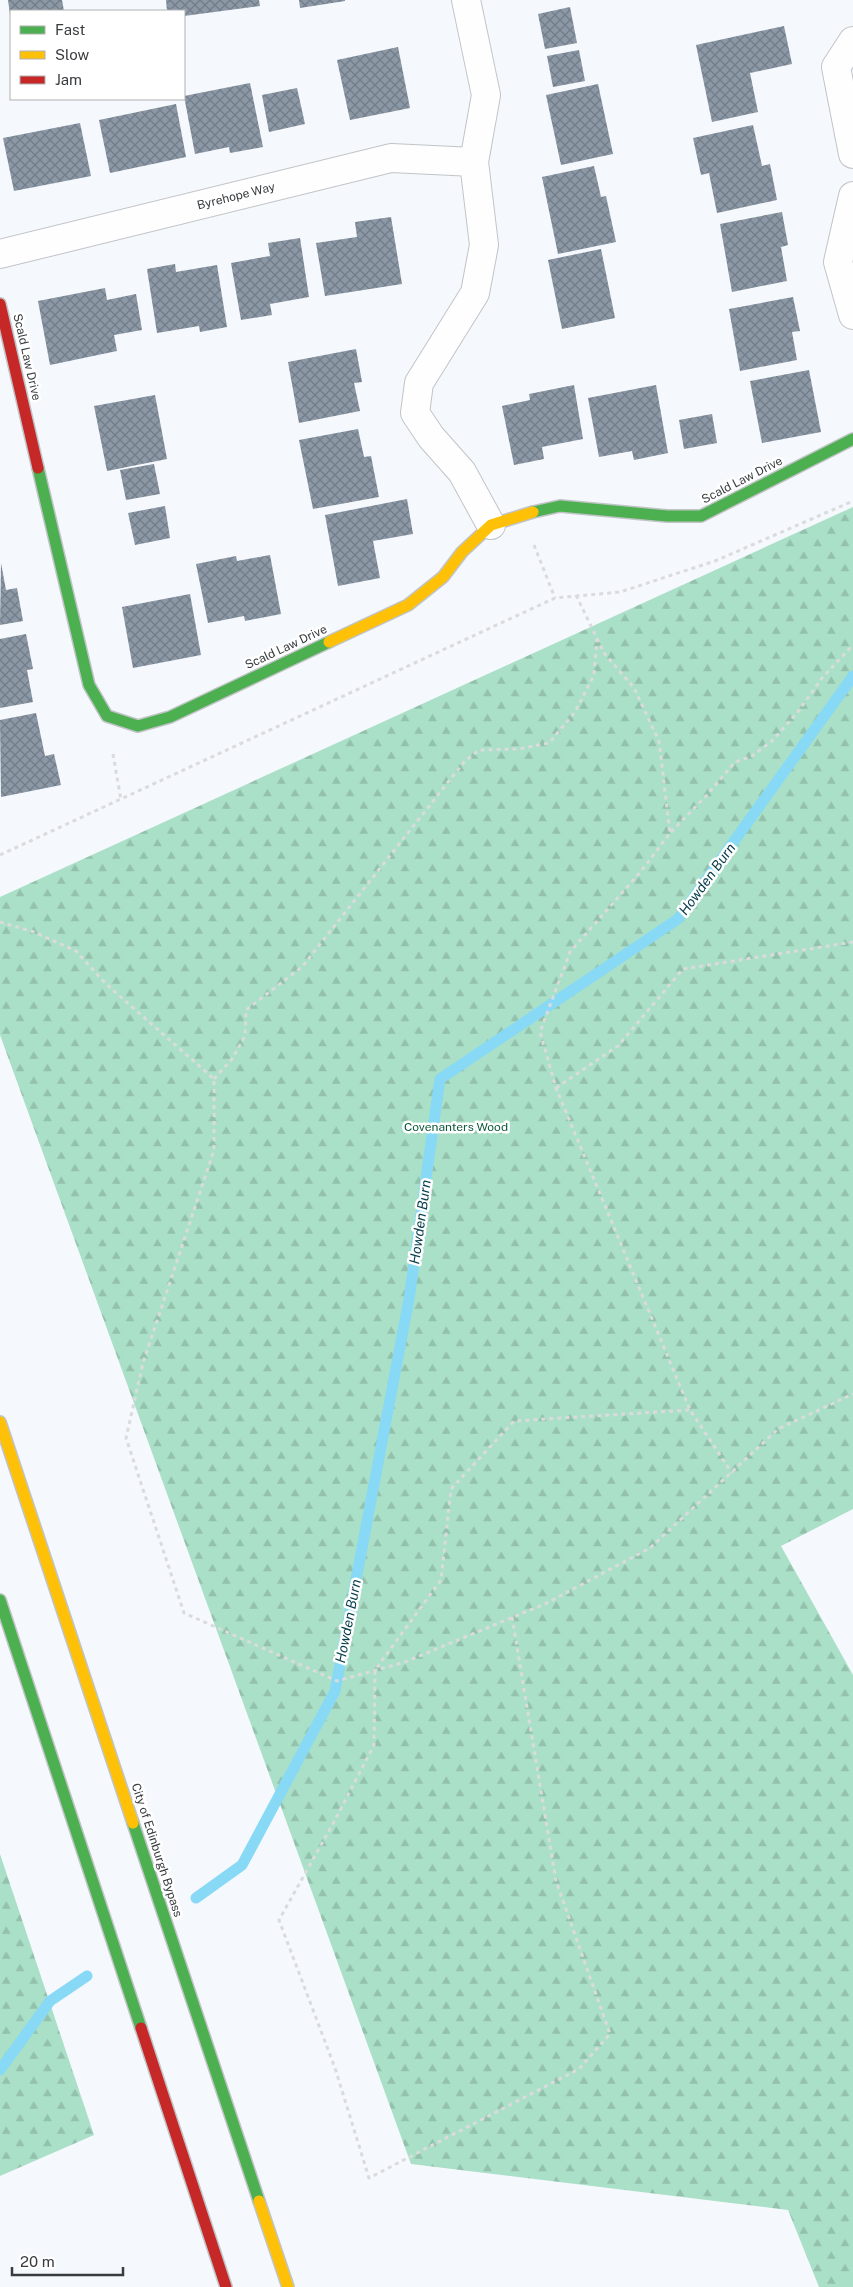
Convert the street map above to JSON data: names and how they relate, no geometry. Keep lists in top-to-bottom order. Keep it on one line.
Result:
{"streets":{"main road":["Scald Law Drive","City of Edinburgh Bypass"],"street":["Byrehope Way"]},"water":["Howden Burn"],"parks":["Covenanters Wood"],"legend":["Fast","Slow","Jam"],"scale_bar":"20 m"}
